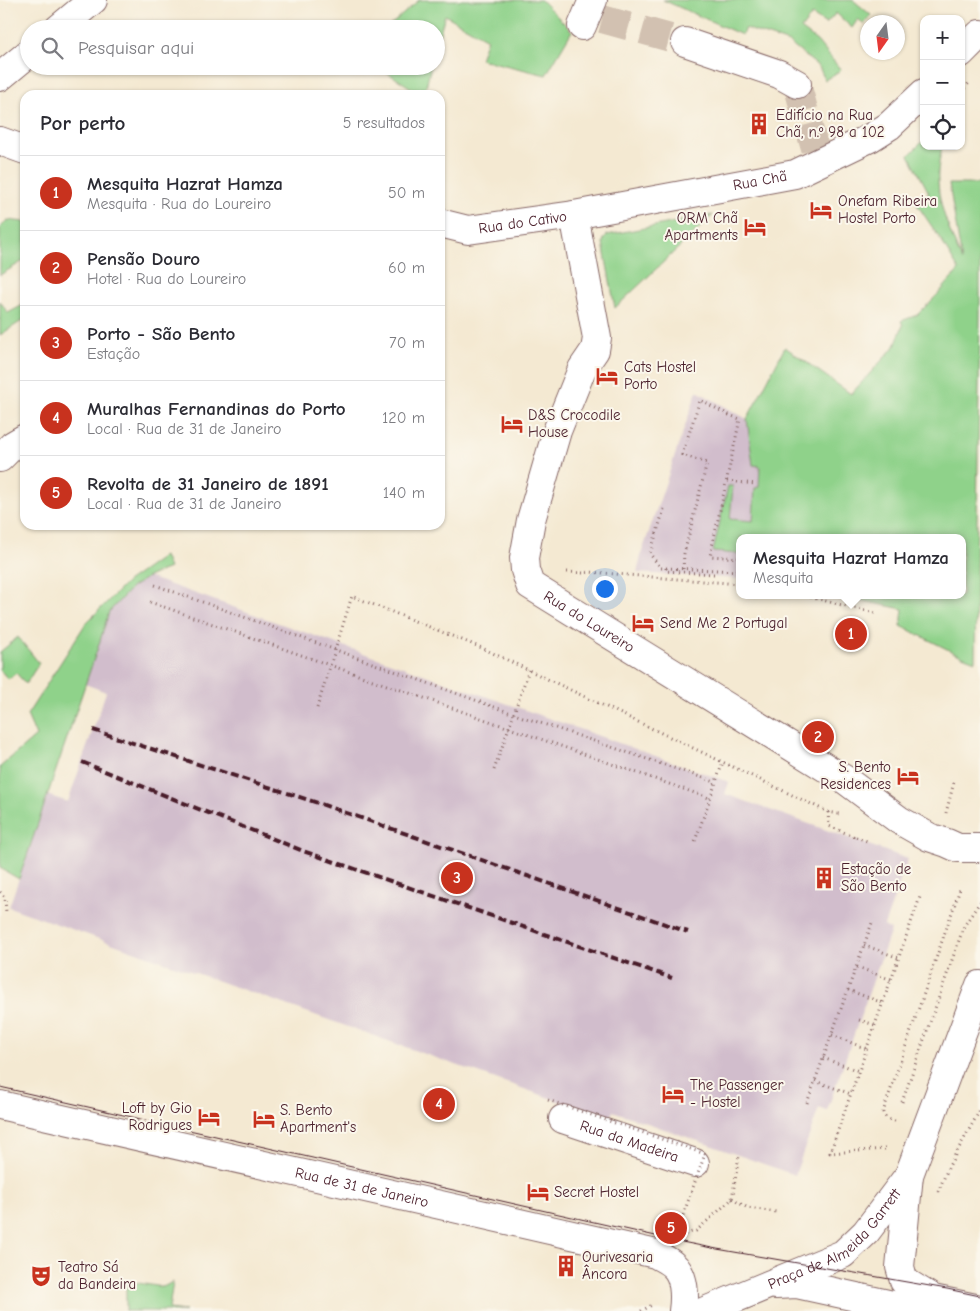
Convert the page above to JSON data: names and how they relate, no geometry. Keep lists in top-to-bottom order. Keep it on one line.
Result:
{"streets":{"street":["Rua Chã","Rua do Cativo","Rua do Loureiro","Rua da Madeira","Rua de 31 de Janeiro","Praça de Almeida Garrett"]},"crossings":[["Rua Chã","Rua do Cativo"],["Rua Chã","Rua do Loureiro"],["Rua do Cativo","Rua do Loureiro"]],"places":{"building":["Edifício na Rua Chã, n.º 98 a 102","Estação de São Bento","Ourivesaria Âncora"],"hotel":["Onefam Ribeira Hostel Porto","ORM Chã Apartments","Cats Hostel Porto","D&S Crocodile House","Send Me 2 Portugal","S. Bento Residences","The Passenger - Hostel","Loft by Gio Rodrigues","S. Bento Apartment's","Secret Hostel"],"theatre":["Teatro Sá da Bandeira"]},"north":"bottom","page":{"map_buttons":["+","−"],"search":"Pesquisar aqui","heading":["Por perto","5 resultados"],"list":[{"mark":"1","name":"Mesquita Hazrat Hamza","note":"Mesquita · Rua do Loureiro","value":"50 m"},{"mark":"2","name":"Pensão Douro","note":"Hotel · Rua do Loureiro","value":"60 m"},{"mark":"3","name":"Porto - São Bento","note":"Estação","value":"70 m"},{"mark":"4","name":"Muralhas Fernandinas do Porto","note":"Local · Rua de 31 de Janeiro","value":"120 m"},{"mark":"5","name":"Revolta de 31 Janeiro de 1891","note":"Local · Rua de 31 de Janeiro","value":"140 m"}],"popup":["Mesquita Hazrat Hamza","Mesquita"],"pins":["1","2","3","4","5"]}}
